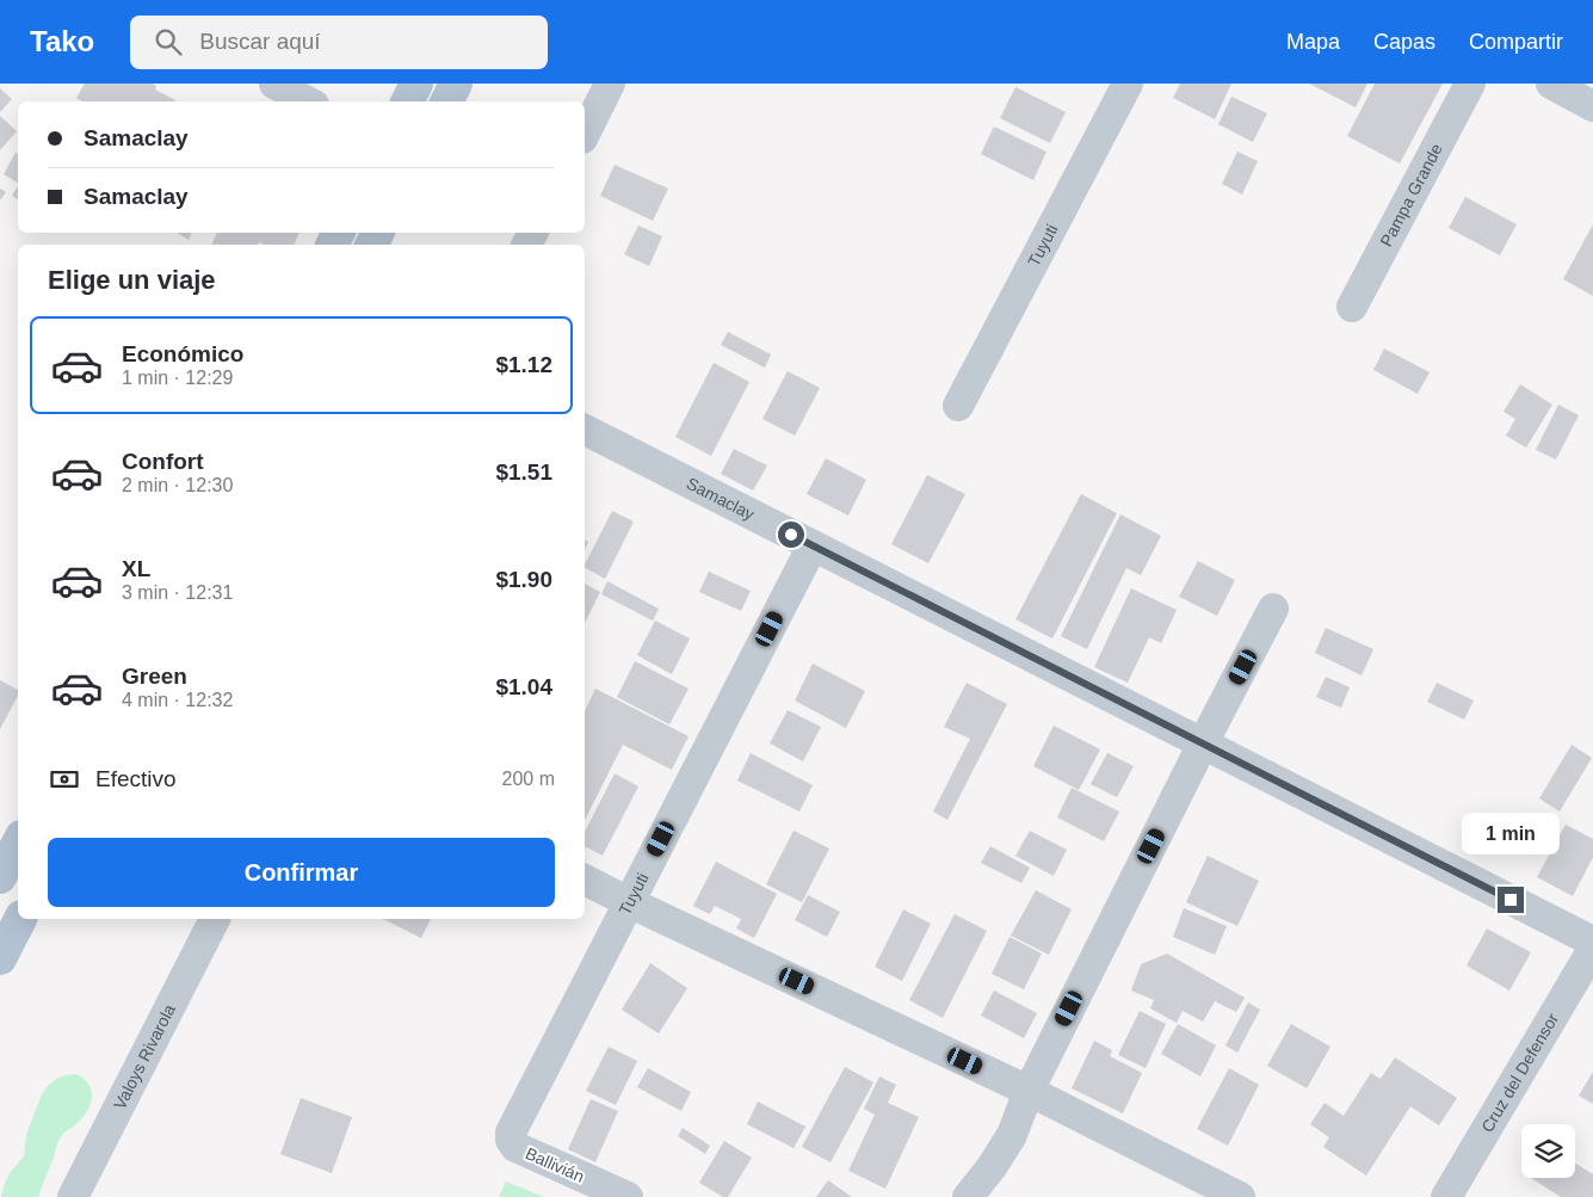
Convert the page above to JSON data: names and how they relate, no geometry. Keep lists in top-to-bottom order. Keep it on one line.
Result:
{"streets":{"street":["Pampa Grande","Tuyuti","Samaclay","Valoys Rivarola","Cruz del Defensor","Ballivián"]},"crossings":[["Tuyuti","Samaclay"],["Tuyuti","Ballivián"]],"page":{"header":"Tako","search":"Buscar aquí","nav":["Mapa","Capas","Compartir"],"banner":["Samaclay","Samaclay"],"heading":"Elige un viaje","list":[{"name":"Económico","note":"1 min · 12:29","value":"$1.12"},{"name":"Confort","note":"2 min · 12:30","value":"$1.51"},{"name":"XL","note":"3 min · 12:31","value":"$1.90"},{"name":"Green","note":"4 min · 12:32","value":"$1.04"}],"pay":["Efectivo","200 m"],"bubble":"1 min","buttons":"Confirmar"}}
